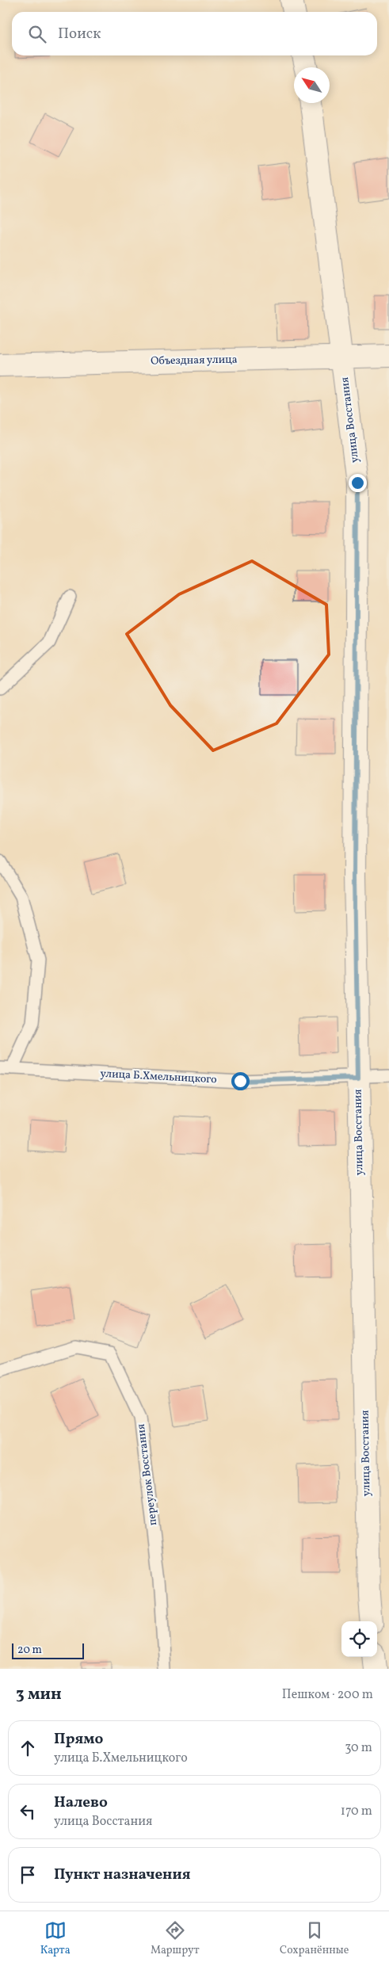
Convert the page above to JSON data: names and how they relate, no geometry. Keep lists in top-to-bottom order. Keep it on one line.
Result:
{"streets":{"street":["Объездная улица","улица Восстания"],"lane":["улица Б.Хмельницкого","переулок Восстания"]},"crossings":[["Объездная улица","улица Восстания"],["улица Восстания","улица Б.Хмельницкого"]],"scale_bar":"20 m","north":"top left","page":{"search":"Поиск","scale":"20 m","heading":["3 мин","Пешком · 200 m"],"list":[["Прямо","улица Б.Хмельницкого","30 m"],["Налево","улица Восстания","170 m"],"Пункт назначения"],"nav":["Карта","Маршрут","Сохранённые"]}}
